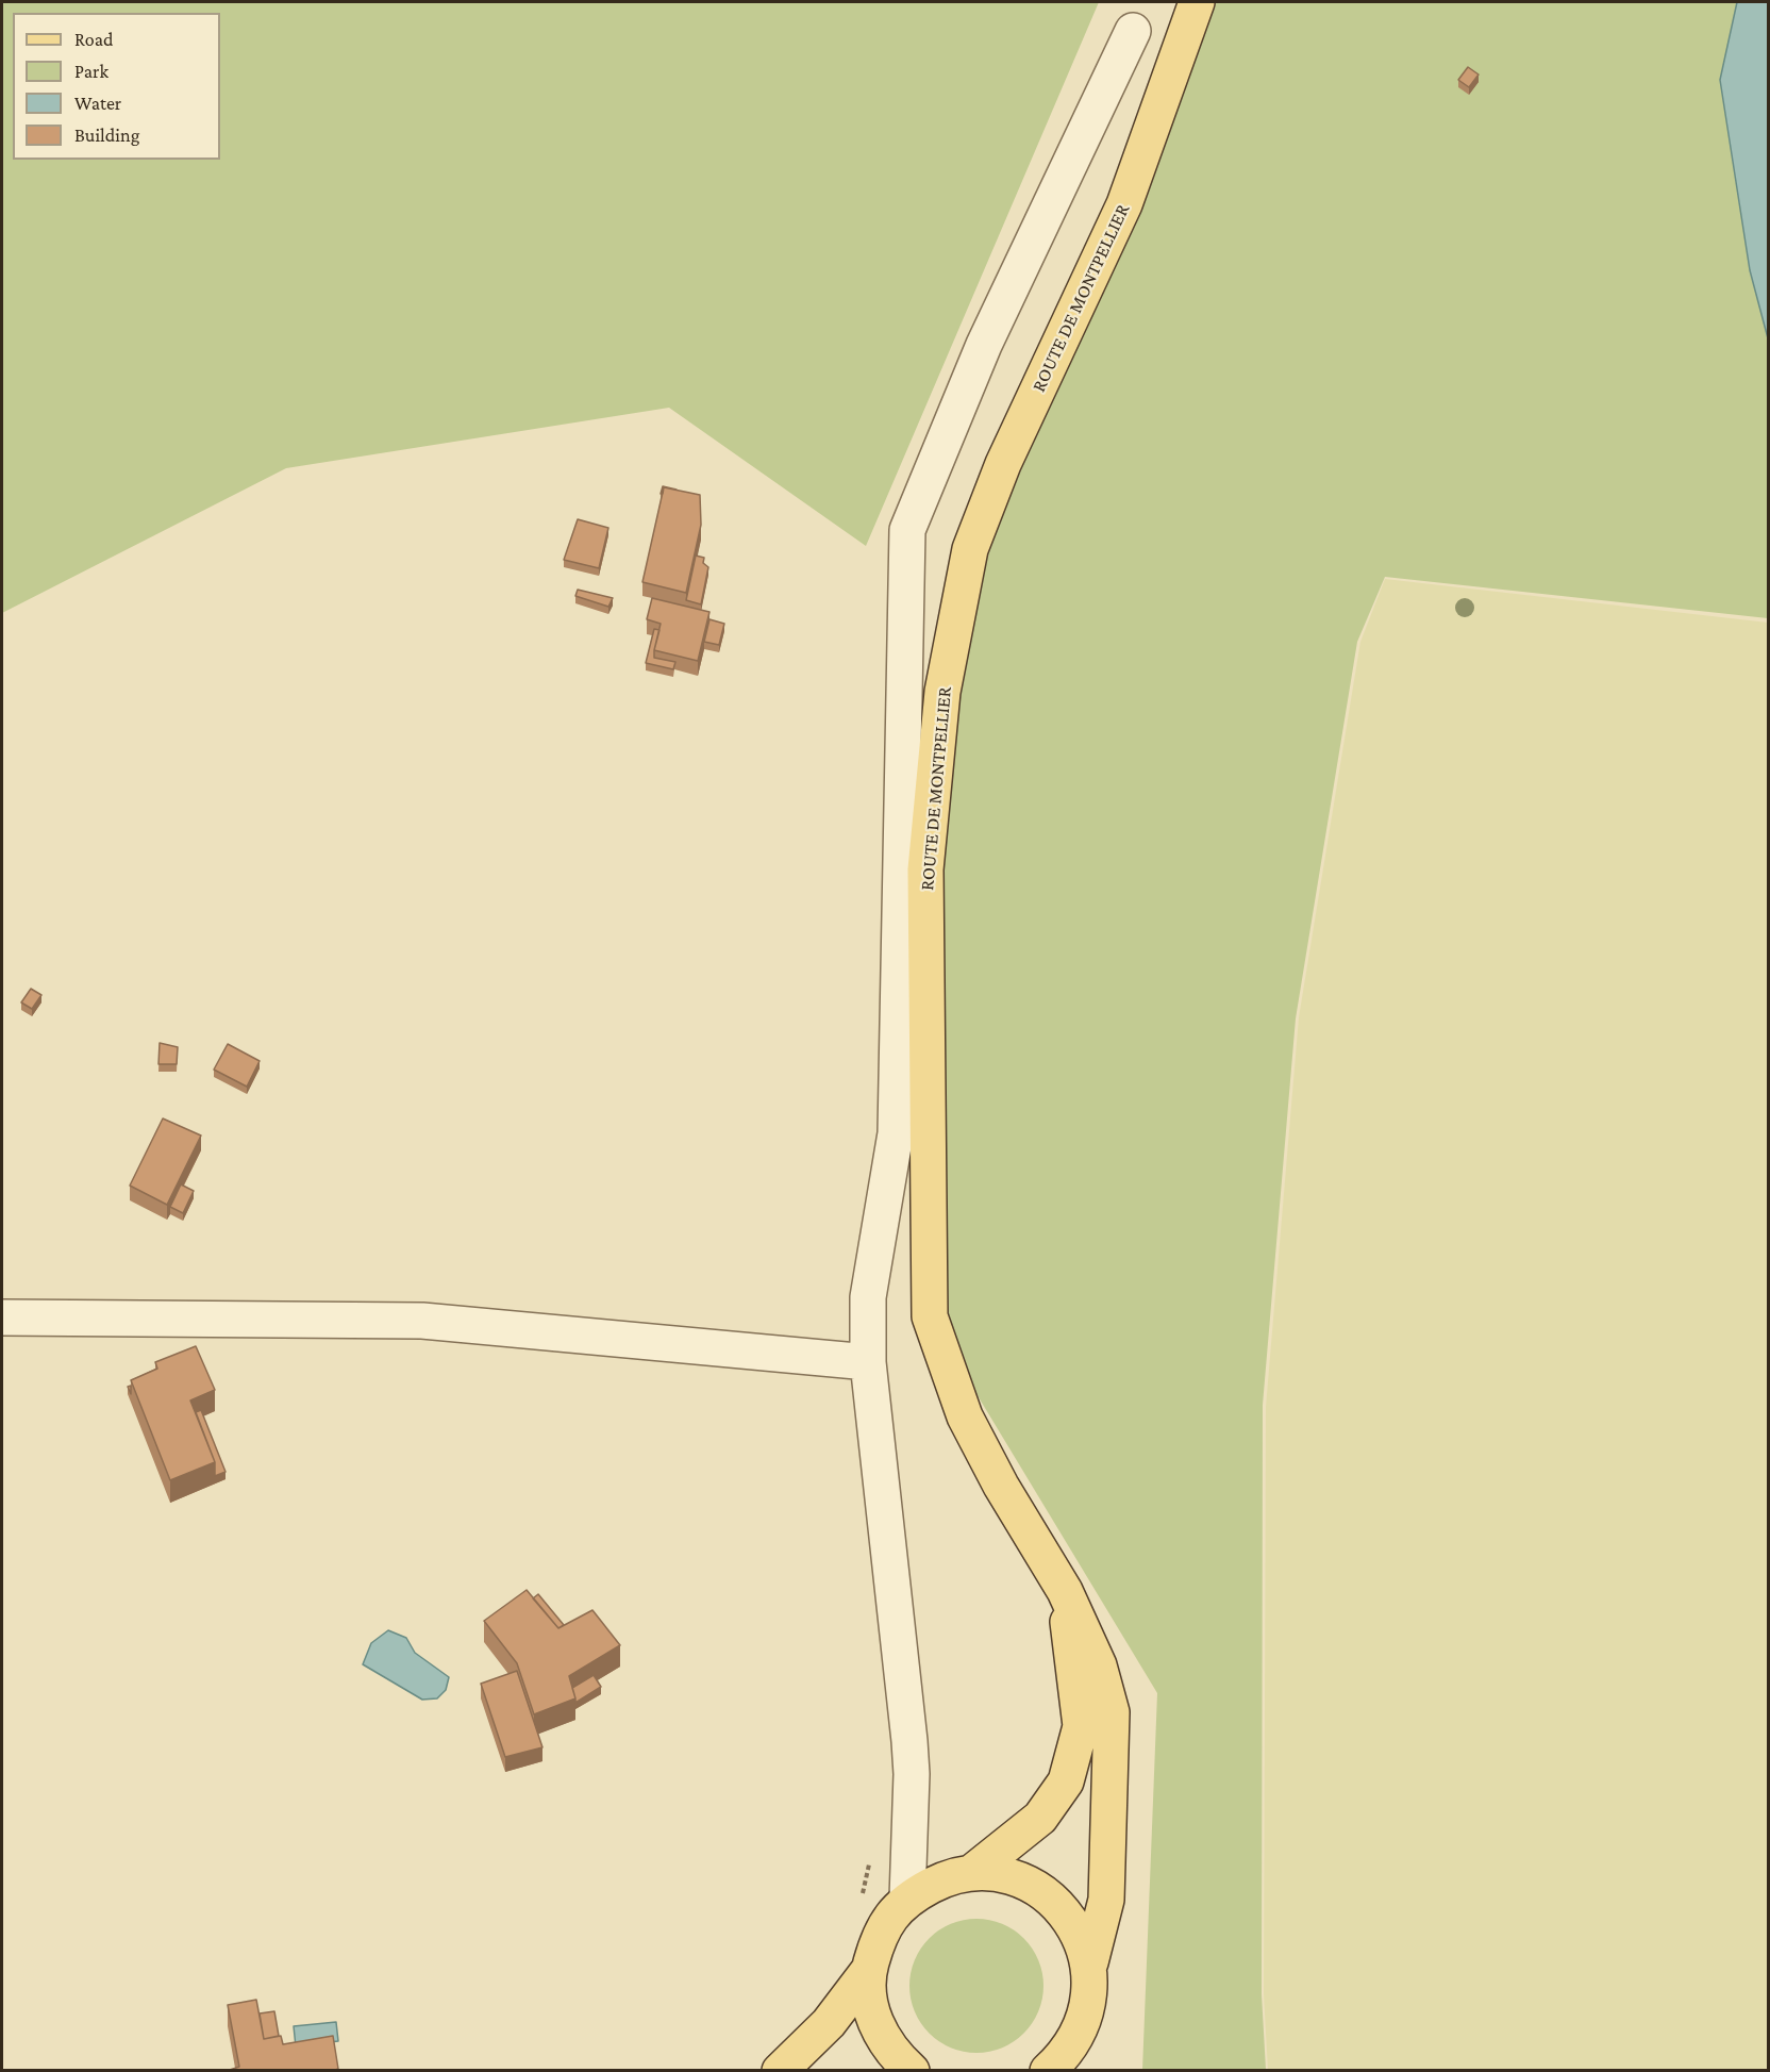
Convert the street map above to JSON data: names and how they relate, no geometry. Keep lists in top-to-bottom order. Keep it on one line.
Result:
{"streets":{"main road":["ROUTE DE MONTPELLIER"]},"legend":["Road","Park","Water","Building"]}
